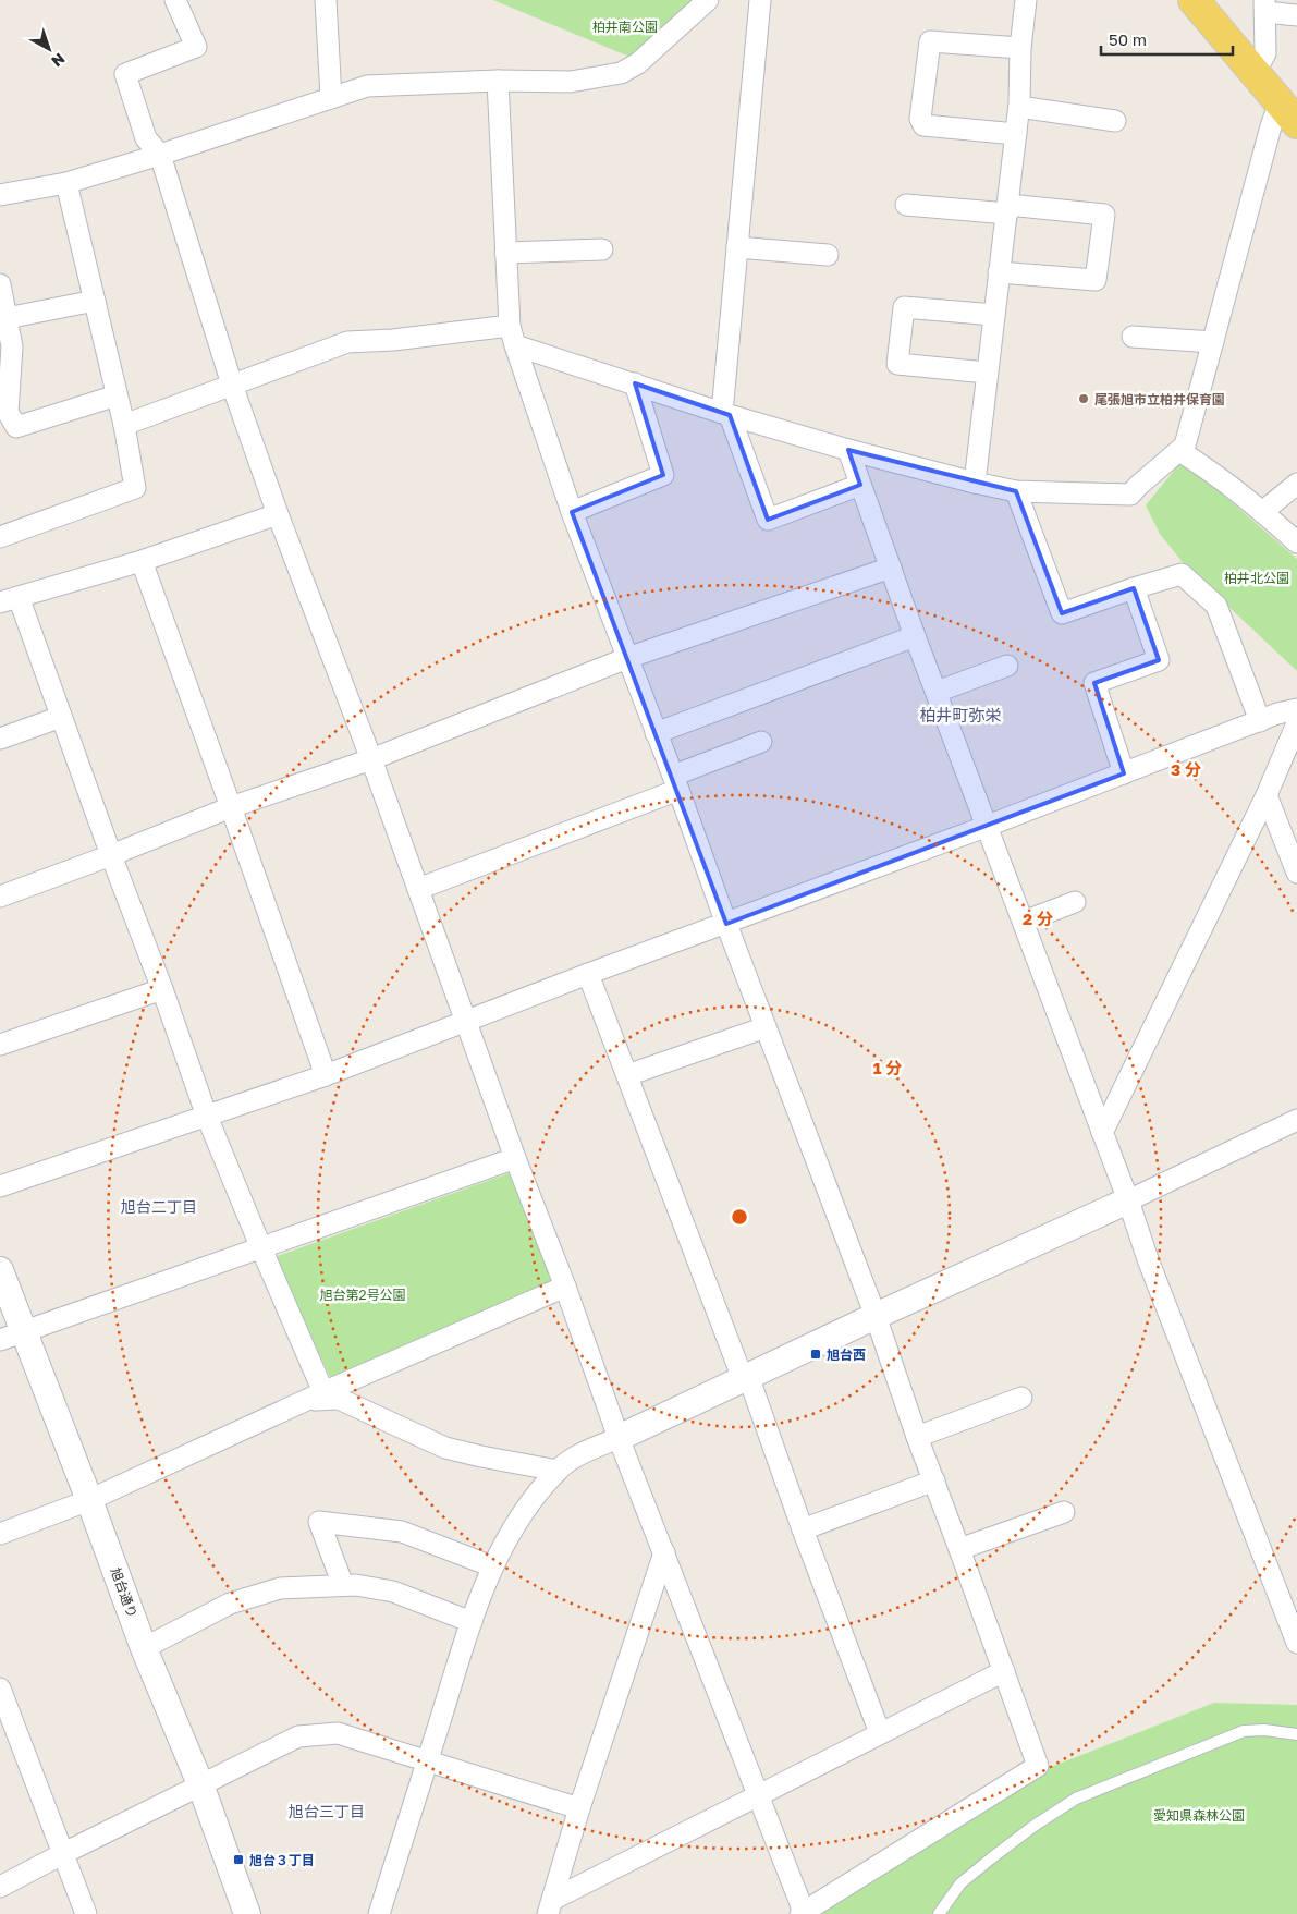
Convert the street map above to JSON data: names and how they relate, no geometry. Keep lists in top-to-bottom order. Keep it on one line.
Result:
{"streets":{"street":["旭台通り"]},"districts":["柏井町弥栄","旭台二丁目","旭台三丁目"],"parks":["柏井南公園","柏井北公園","旭台第2号公園","愛知県森林公園"],"places":{"other":["尾張旭市立柏井保育園"],"transit":["旭台西","旭台３丁目"]},"scale_bar":"50 m","north":"bottom right","rings":["3 分","2 分","1 分"]}
